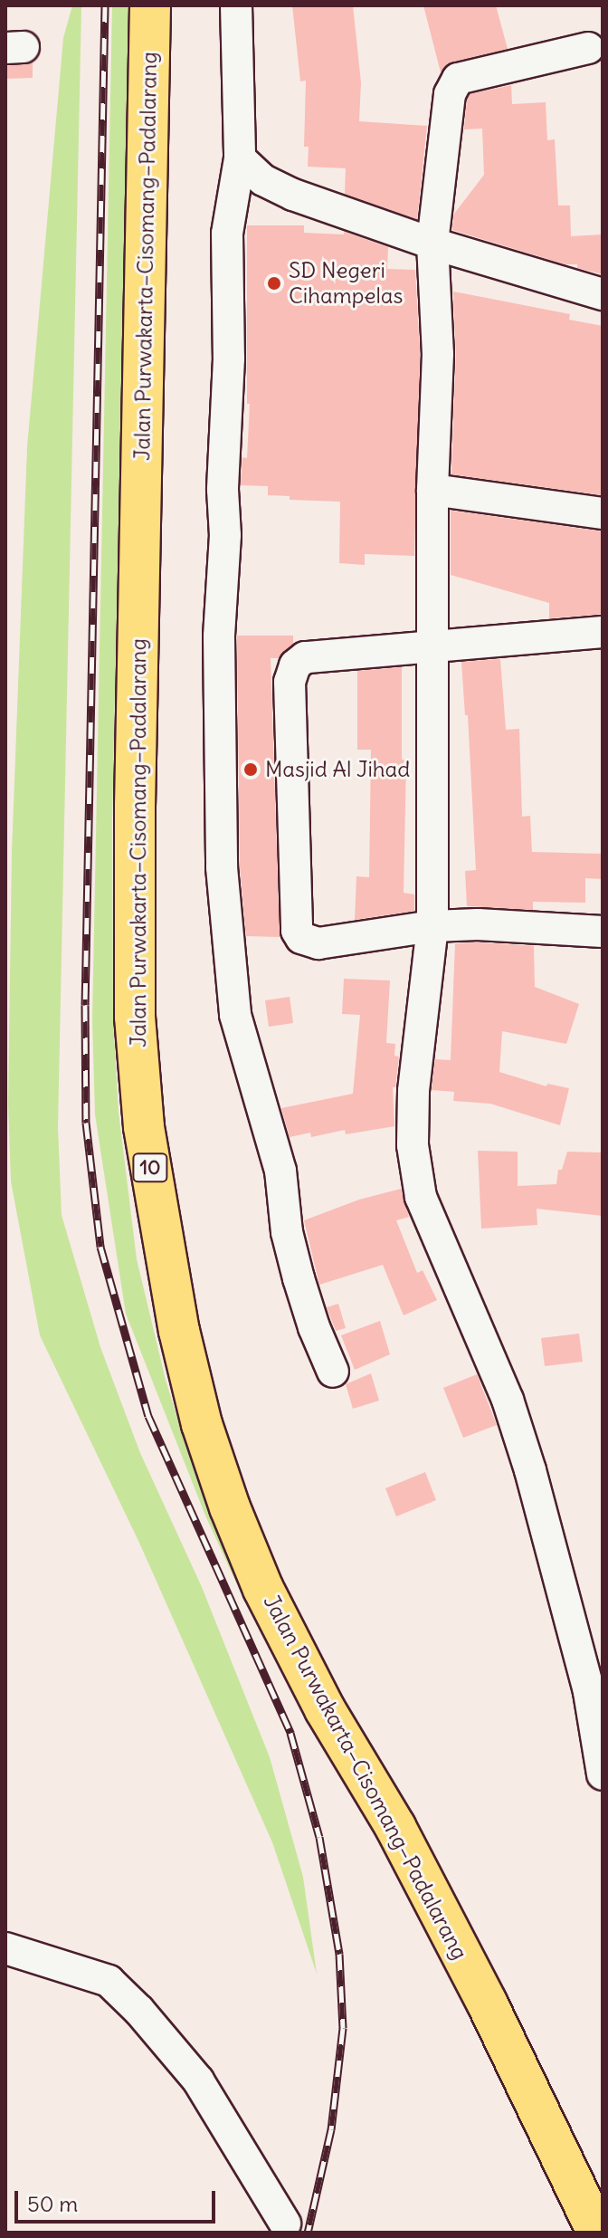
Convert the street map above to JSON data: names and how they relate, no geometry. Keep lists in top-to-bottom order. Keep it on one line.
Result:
{"streets":{"highway":["Jalan Purwakarta–Cisomang–Padalarang","10"]},"places":["SD Negeri Cihampelas","Masjid Al Jihad"],"scale_bar":"50 m"}
